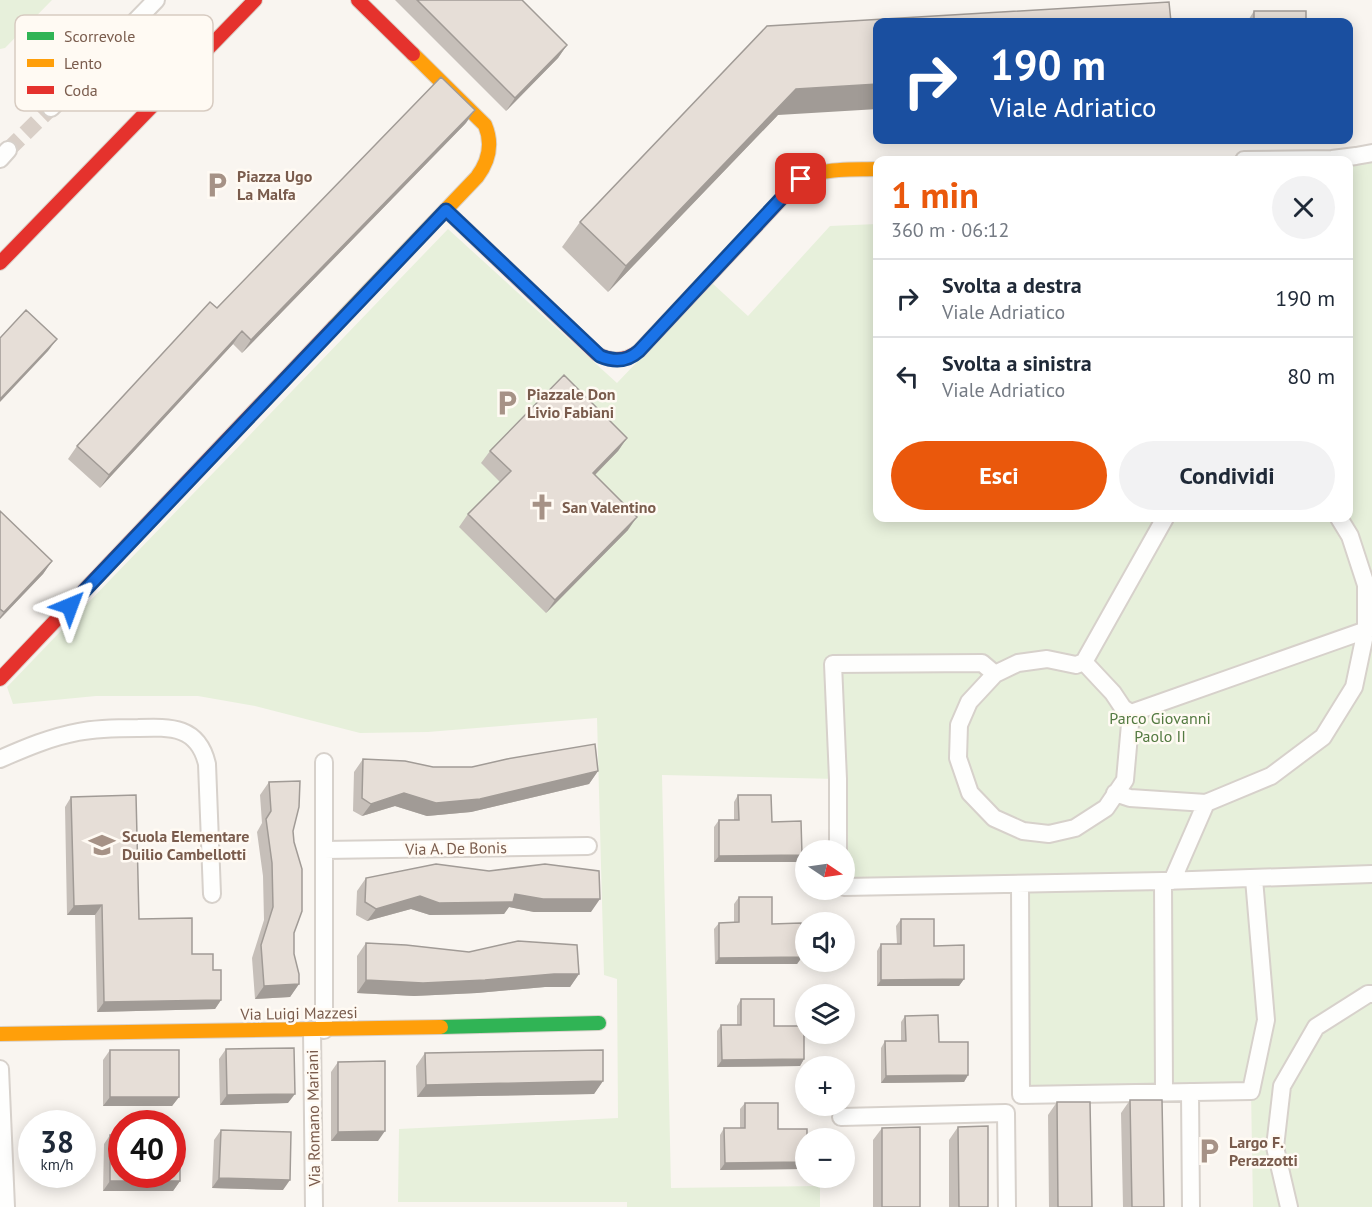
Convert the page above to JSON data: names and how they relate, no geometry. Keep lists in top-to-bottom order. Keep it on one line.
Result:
{"streets":{"street":["Via A. De Bonis","Via Luigi Mazzesi","Via Romano Mariani"]},"crossings":[["Via Luigi Mazzesi","Via Romano Mariani"]],"parks":["Parco Giovanni Paolo II"],"places":{"parking":["Piazza Ugo La Malfa","Piazzale Don Livio Fabiani","Largo F. Perazzotti"],"church":["San Valentino"],"school or university":["Scuola Elementare Duilio Cambellotti"]},"legend":["Scorrevole","Lento","Coda"],"north":"right","page":{"turn":["190 m","Viale Adriatico"],"heading":["1 min","360 m · 06:12"],"list":[{"name":"Svolta a destra","note":"Viale Adriatico","value":"190 m"},{"name":"Svolta a sinistra","note":"Viale Adriatico","value":"80 m"}],"buttons":["Esci","Condividi"],"map_buttons":["+","−"],"speed":"38 km/h","limit":"40"}}
